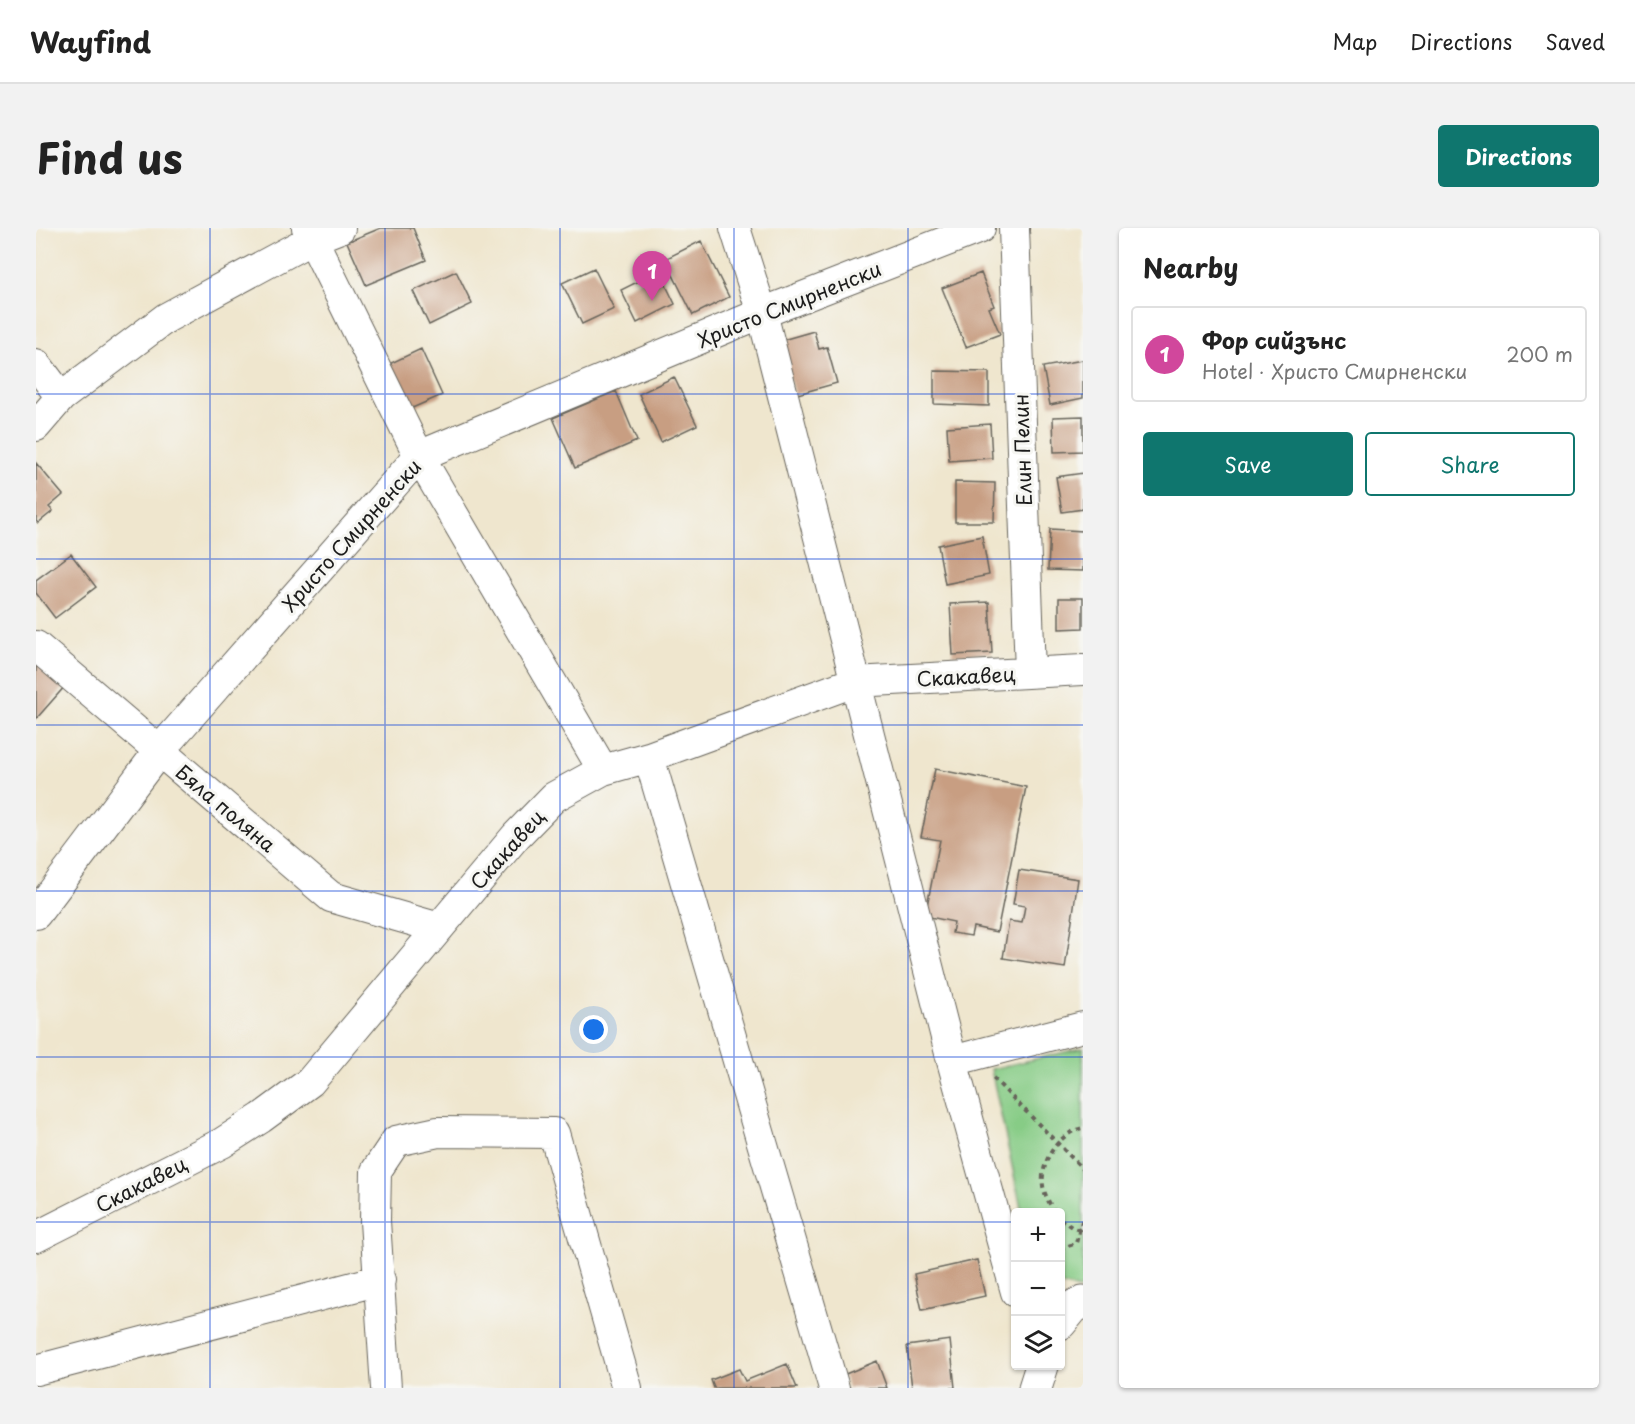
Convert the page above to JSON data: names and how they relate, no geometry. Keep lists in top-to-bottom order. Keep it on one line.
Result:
{"streets":{"street":["Христо Смирненски","Елин Пелин","Скакавец","Бяла поляна"]},"crossings":[["Христо Смирненски","Бяла поляна"],["Елин Пелин","Скакавец"],["Скакавец","Бяла поляна"]],"page":{"header":"Wayfind","nav":["Map","Directions","Saved"],"title":"Find us","buttons":["Directions",["Save","Share"]],"heading":"Nearby","pins":"1","list":[{"mark":"1","name":"Фор сийзънс","note":"Hotel · Христо Смирненски","value":"200 m"}],"map_buttons":["+","−"]}}
